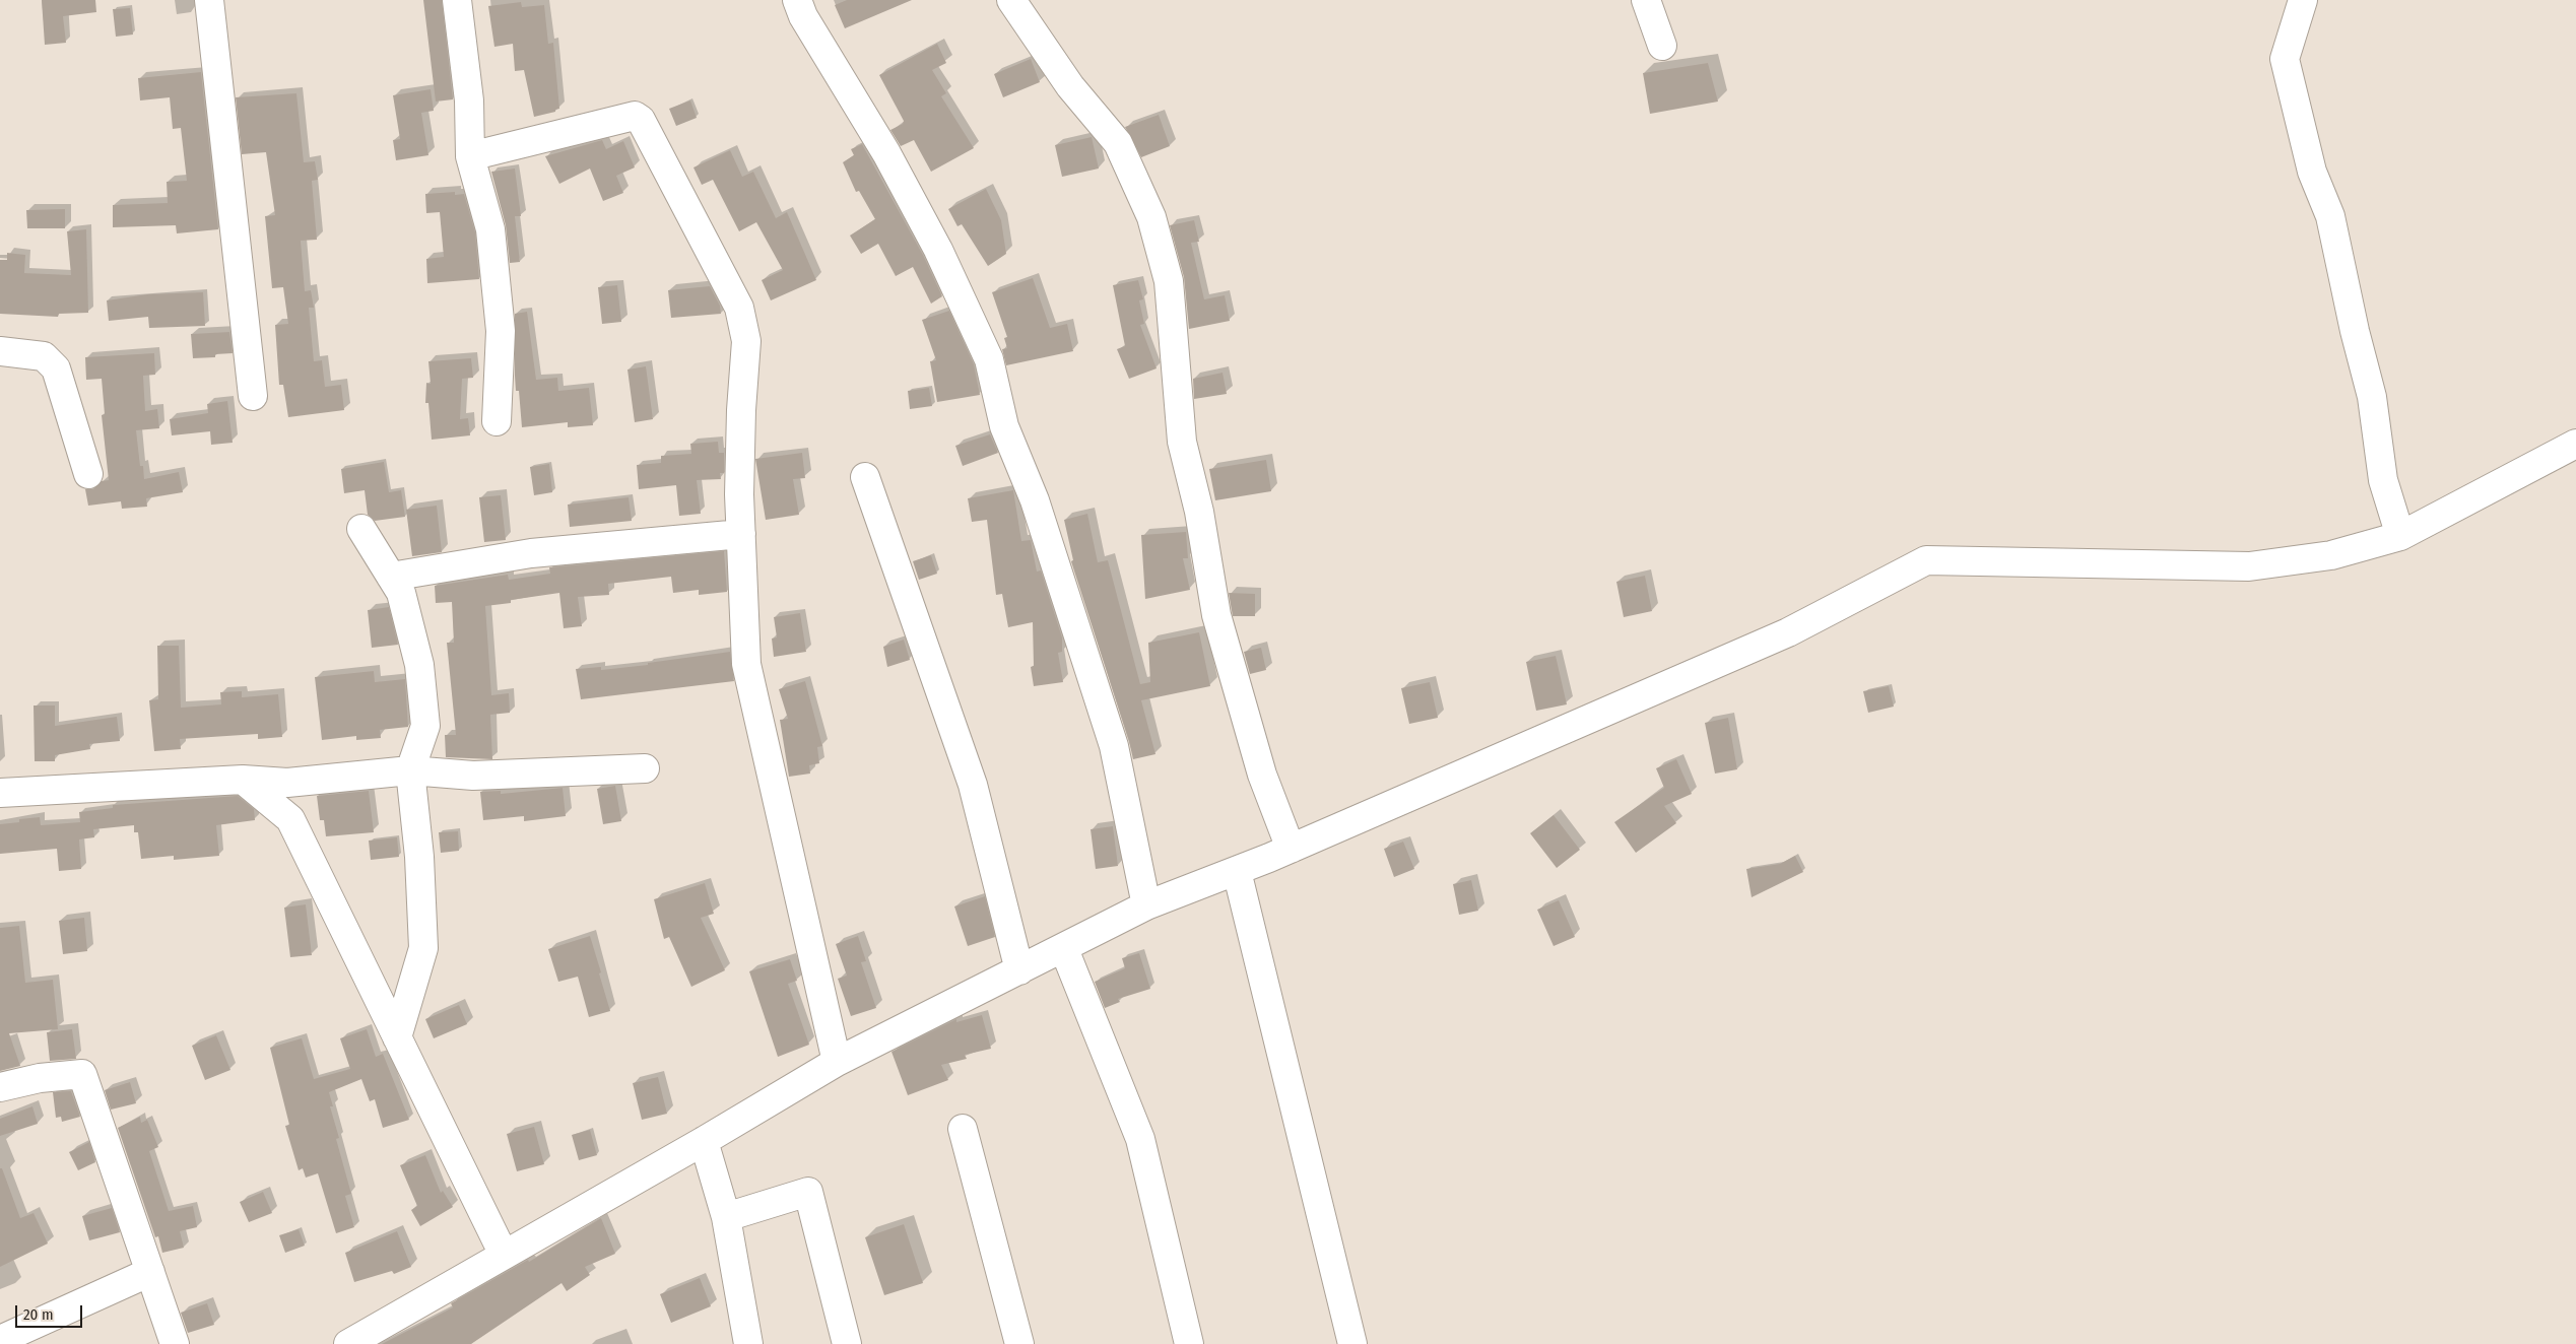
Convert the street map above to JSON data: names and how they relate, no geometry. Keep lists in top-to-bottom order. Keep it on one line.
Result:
{"scale_bar":"20 m"}
